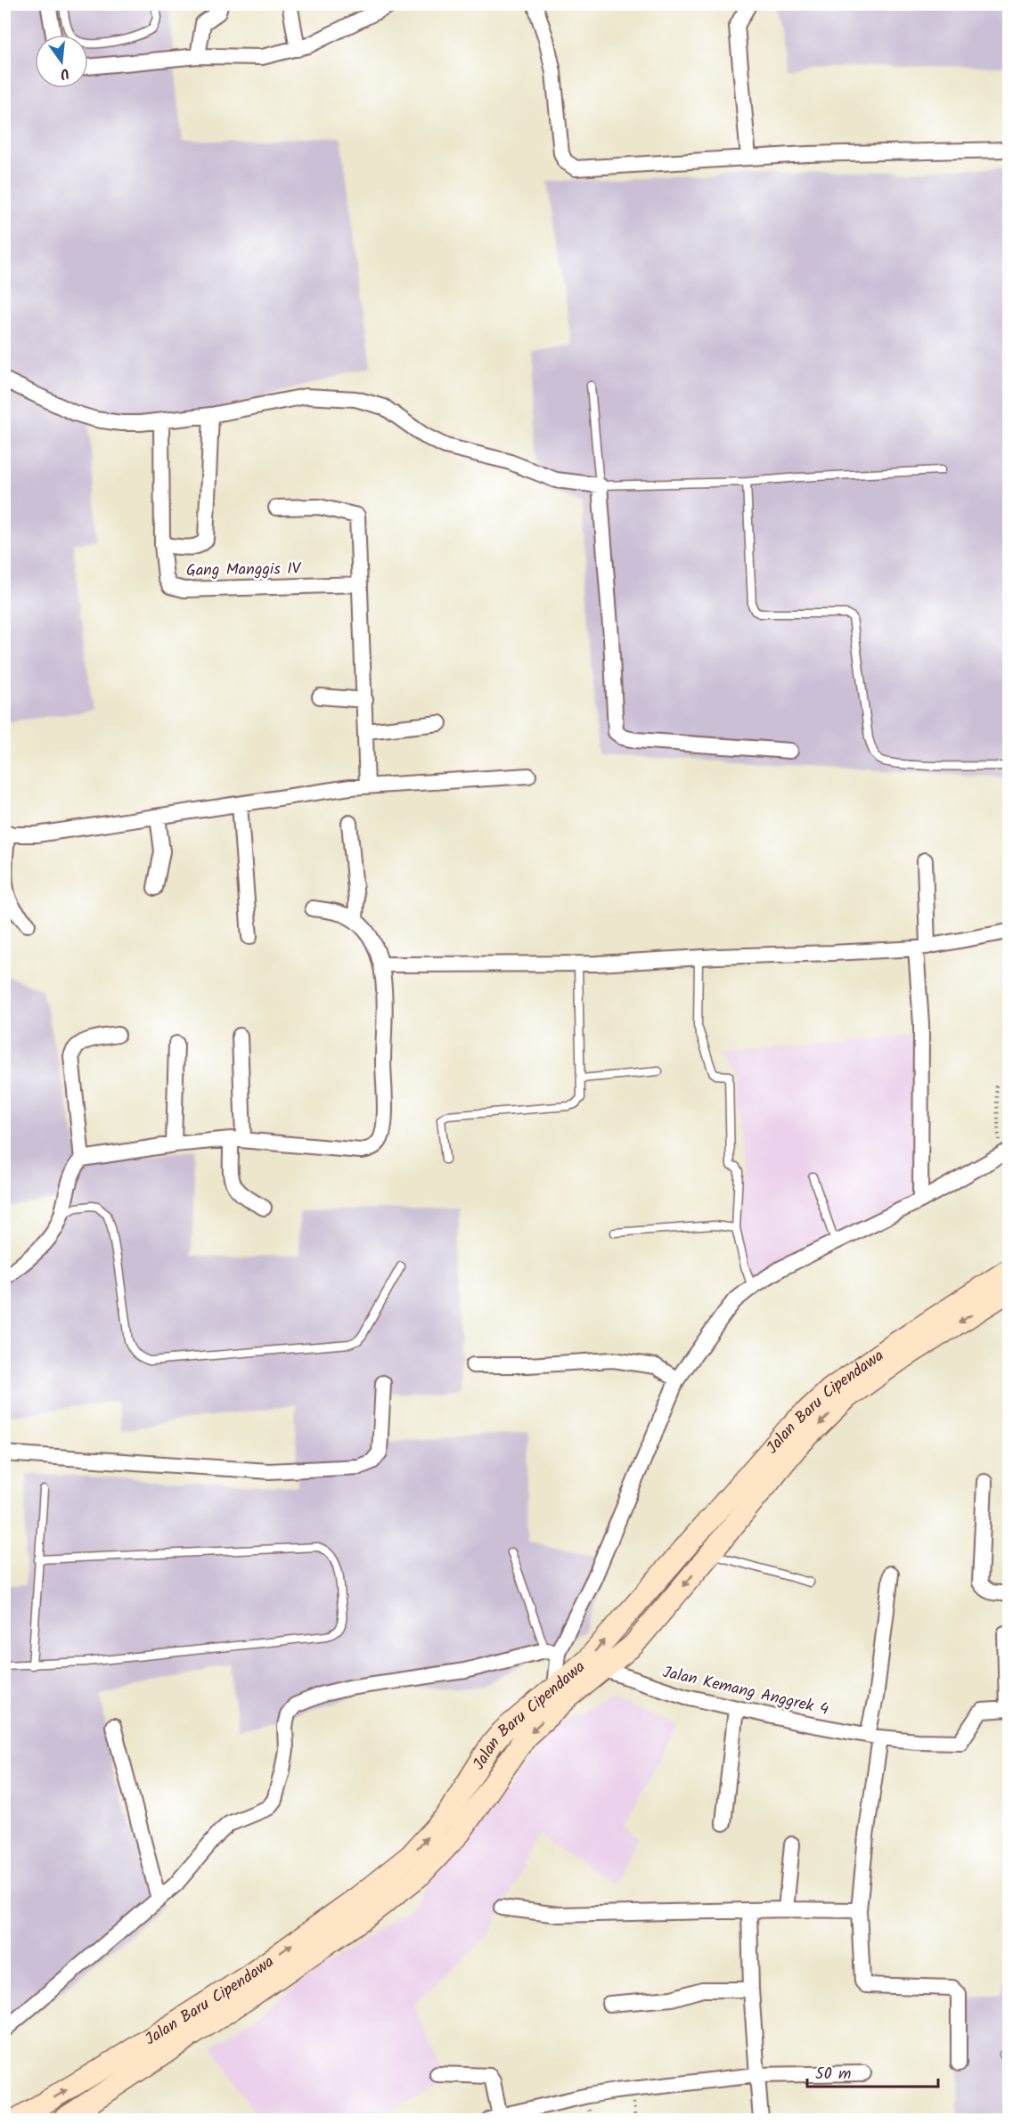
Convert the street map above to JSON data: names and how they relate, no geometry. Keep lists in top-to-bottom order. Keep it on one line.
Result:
{"streets":{"main road":["Jalan Baru Cipendawa"],"street":["Gang Manggis IV","Jalan Kemang Anggrek 4"]},"crossings":[["Jalan Baru Cipendawa","Jalan Kemang Anggrek 4"]],"scale_bar":"50 m","north":"bottom"}
